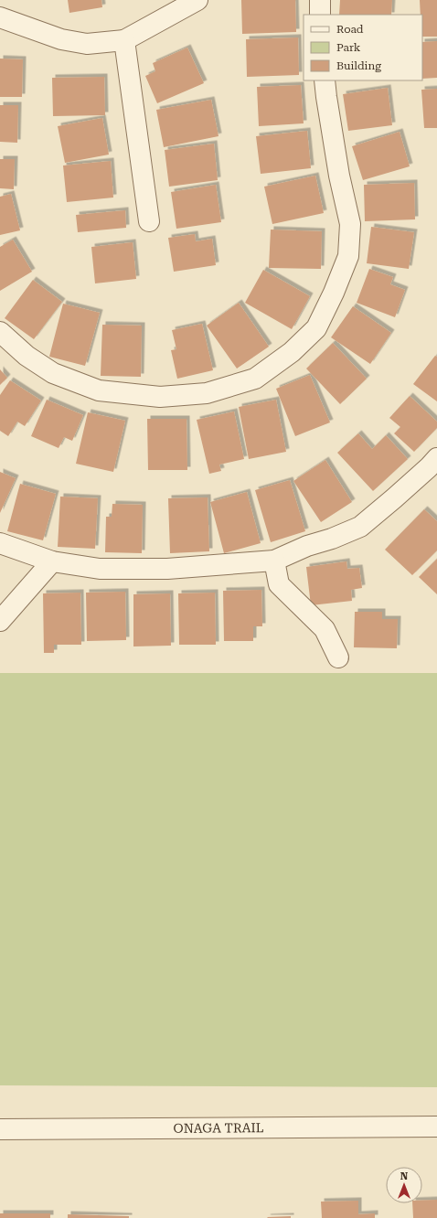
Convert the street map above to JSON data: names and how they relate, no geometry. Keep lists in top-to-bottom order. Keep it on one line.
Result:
{"streets":{"street":["ONAGA TRAIL"]},"legend":["Road","Park","Building"],"north":"top"}
